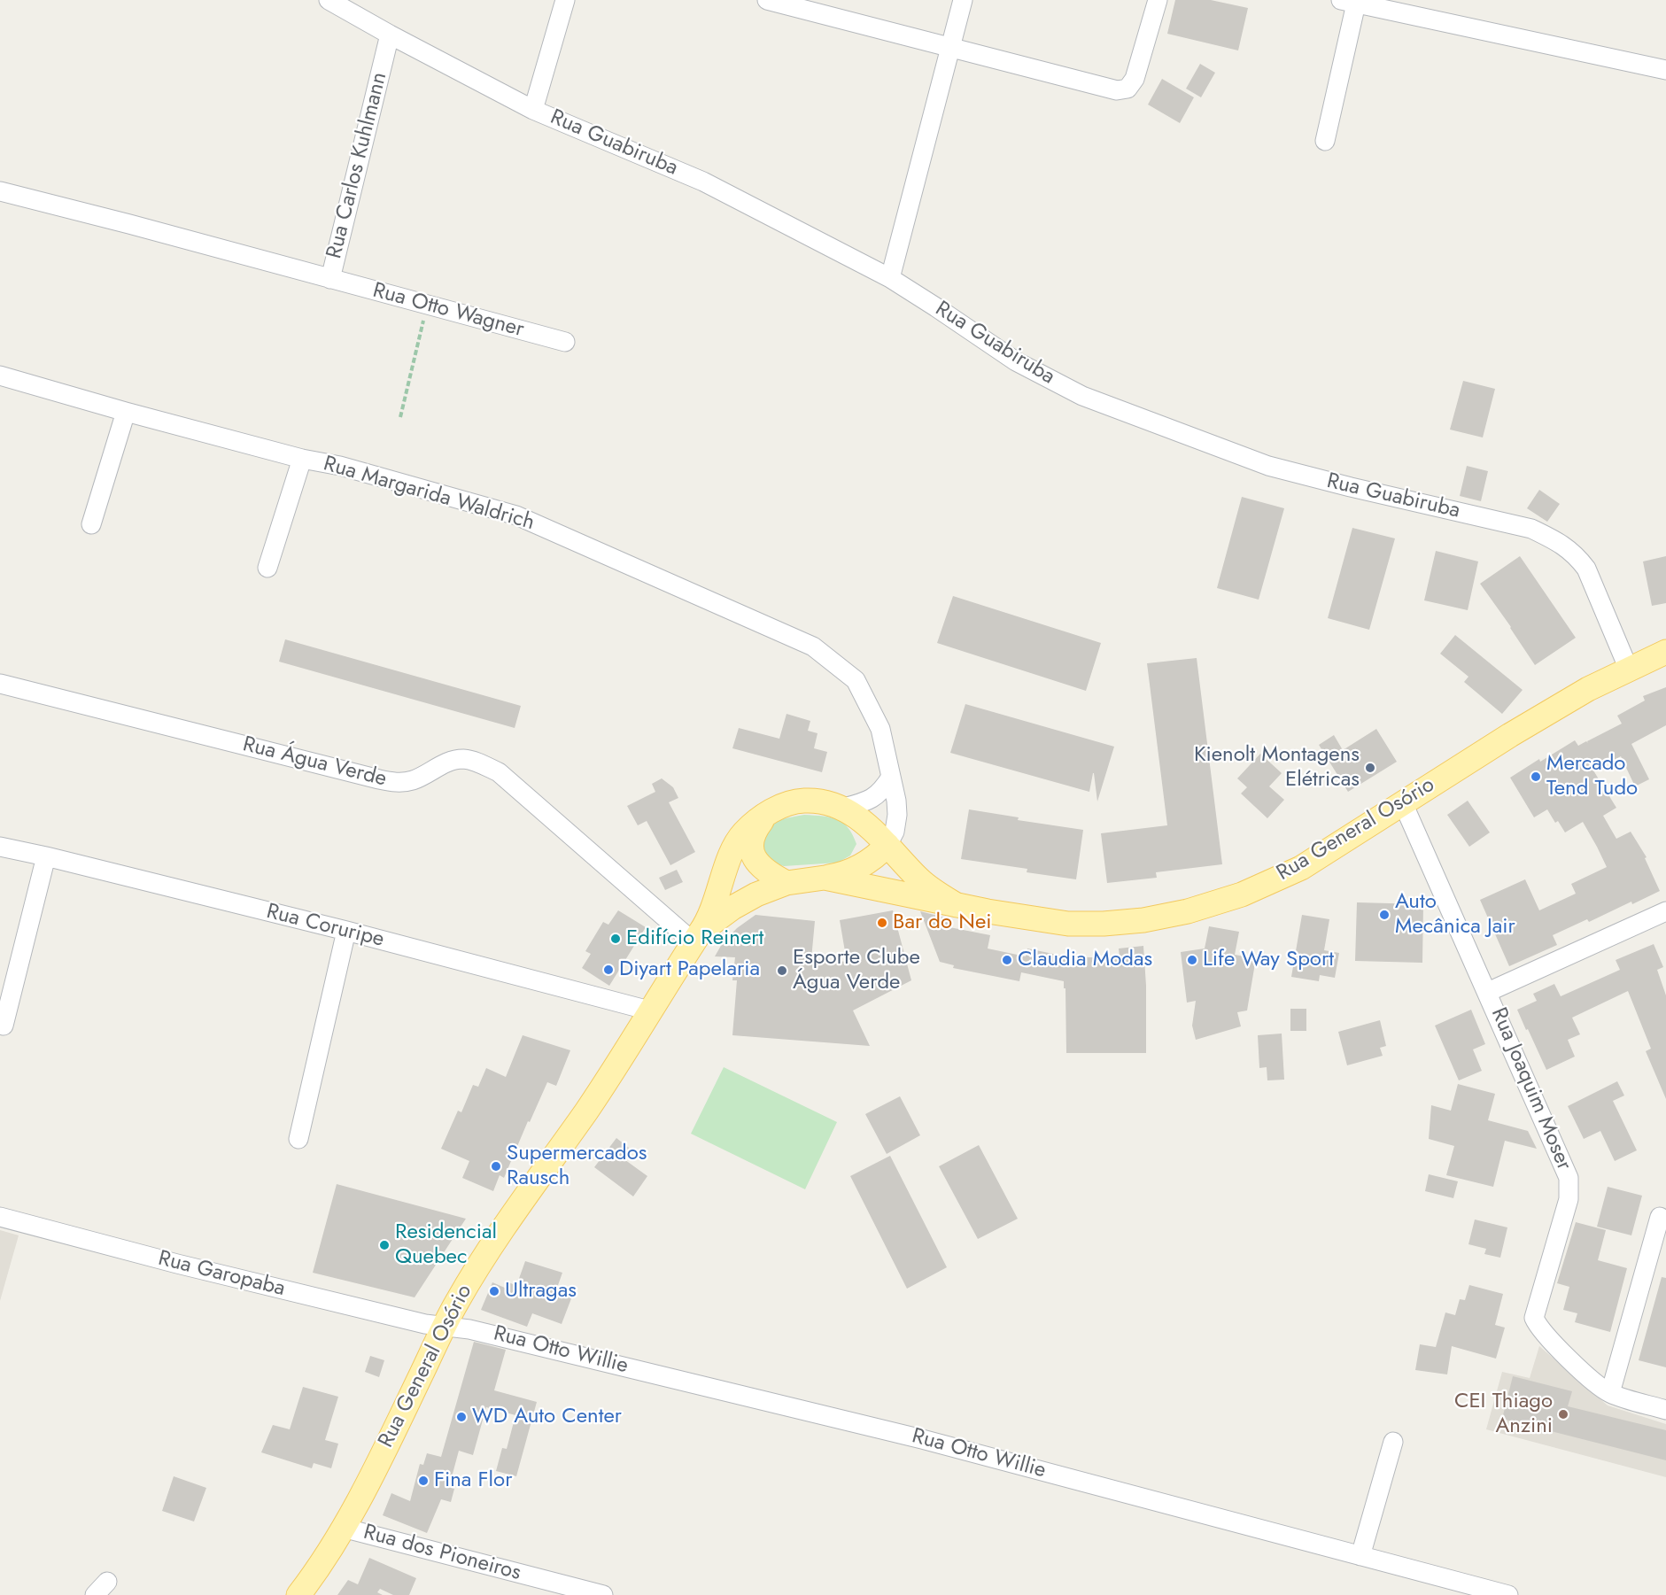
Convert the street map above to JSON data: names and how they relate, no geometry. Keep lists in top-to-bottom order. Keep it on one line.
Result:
{"streets":{"main road":["Rua General Osório"],"street":["Rua Guabiruba","Rua Carlos Kuhlmann","Rua Otto Wagner","Rua Margarida Waldrich","Rua Água Verde","Rua Coruripe","Rua Joaquim Moser","Rua Garopaba","Rua Otto Willie","Rua dos Pioneiros"]},"crossings":[["Rua Guabiruba","Rua Carlos Kuhlmann"],["Rua Guabiruba","Rua General Osório"],["Rua Carlos Kuhlmann","Rua Otto Wagner"],["Rua Margarida Waldrich","Rua General Osório"],["Rua Água Verde","Rua General Osório"],["Rua General Osório","Rua Coruripe"],["Rua General Osório","Rua Joaquim Moser"],["Rua General Osório","Rua Garopaba"],["Rua General Osório","Rua Otto Willie"],["Rua General Osório","Rua dos Pioneiros"],["Rua Garopaba","Rua Otto Willie"]],"places":["Kienolt Montagens Elétricas","Mercado Tend Tudo","Auto Mecânica Jair","Bar do Nei","Edifício Reinert","Claudia Modas","Life Way Sport","Diyart Papelaria","Esporte Clube Água Verde","Supermercados Rausch","Residencial Quebec","Ultragas","CEI Thiago Anzini","WD Auto Center","Fina Flor"]}
